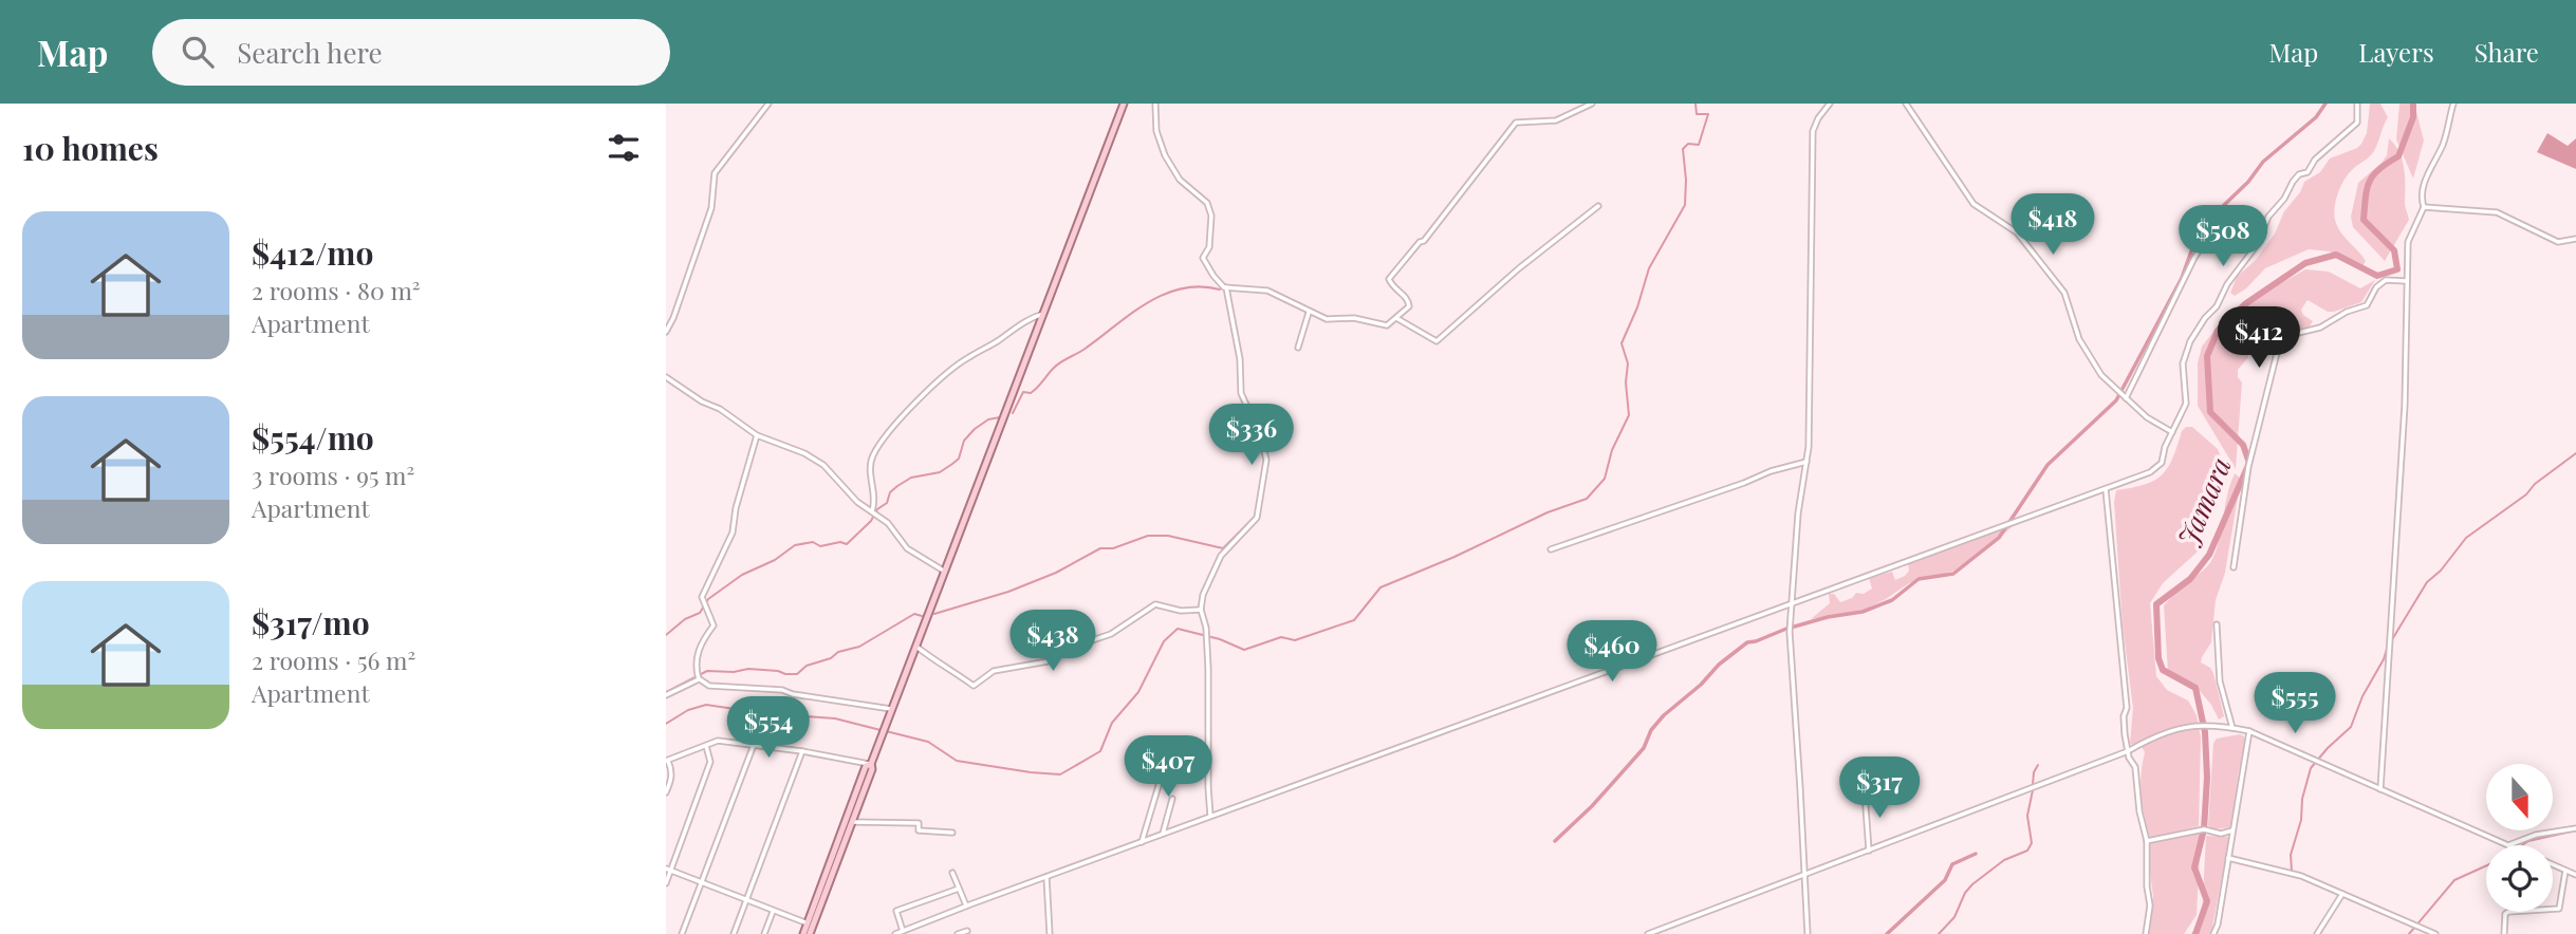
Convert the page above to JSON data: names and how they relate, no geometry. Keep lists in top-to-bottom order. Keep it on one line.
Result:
{"water":["Jamara"],"north":"bottom","page":{"header":"Map","search":"Search here","nav":["Map","Layers","Share"],"heading":"10 homes","list":[{"name":"$412/mo","note":"2 rooms · 80 m² · Apartment"},{"name":"$554/mo","note":"3 rooms · 95 m² · Apartment"},{"name":"$317/mo","note":"2 rooms · 56 m² · Apartment"}],"price":["$418","$508","$412","$336","$438","$460","$555","$554","$407","$317"]}}
